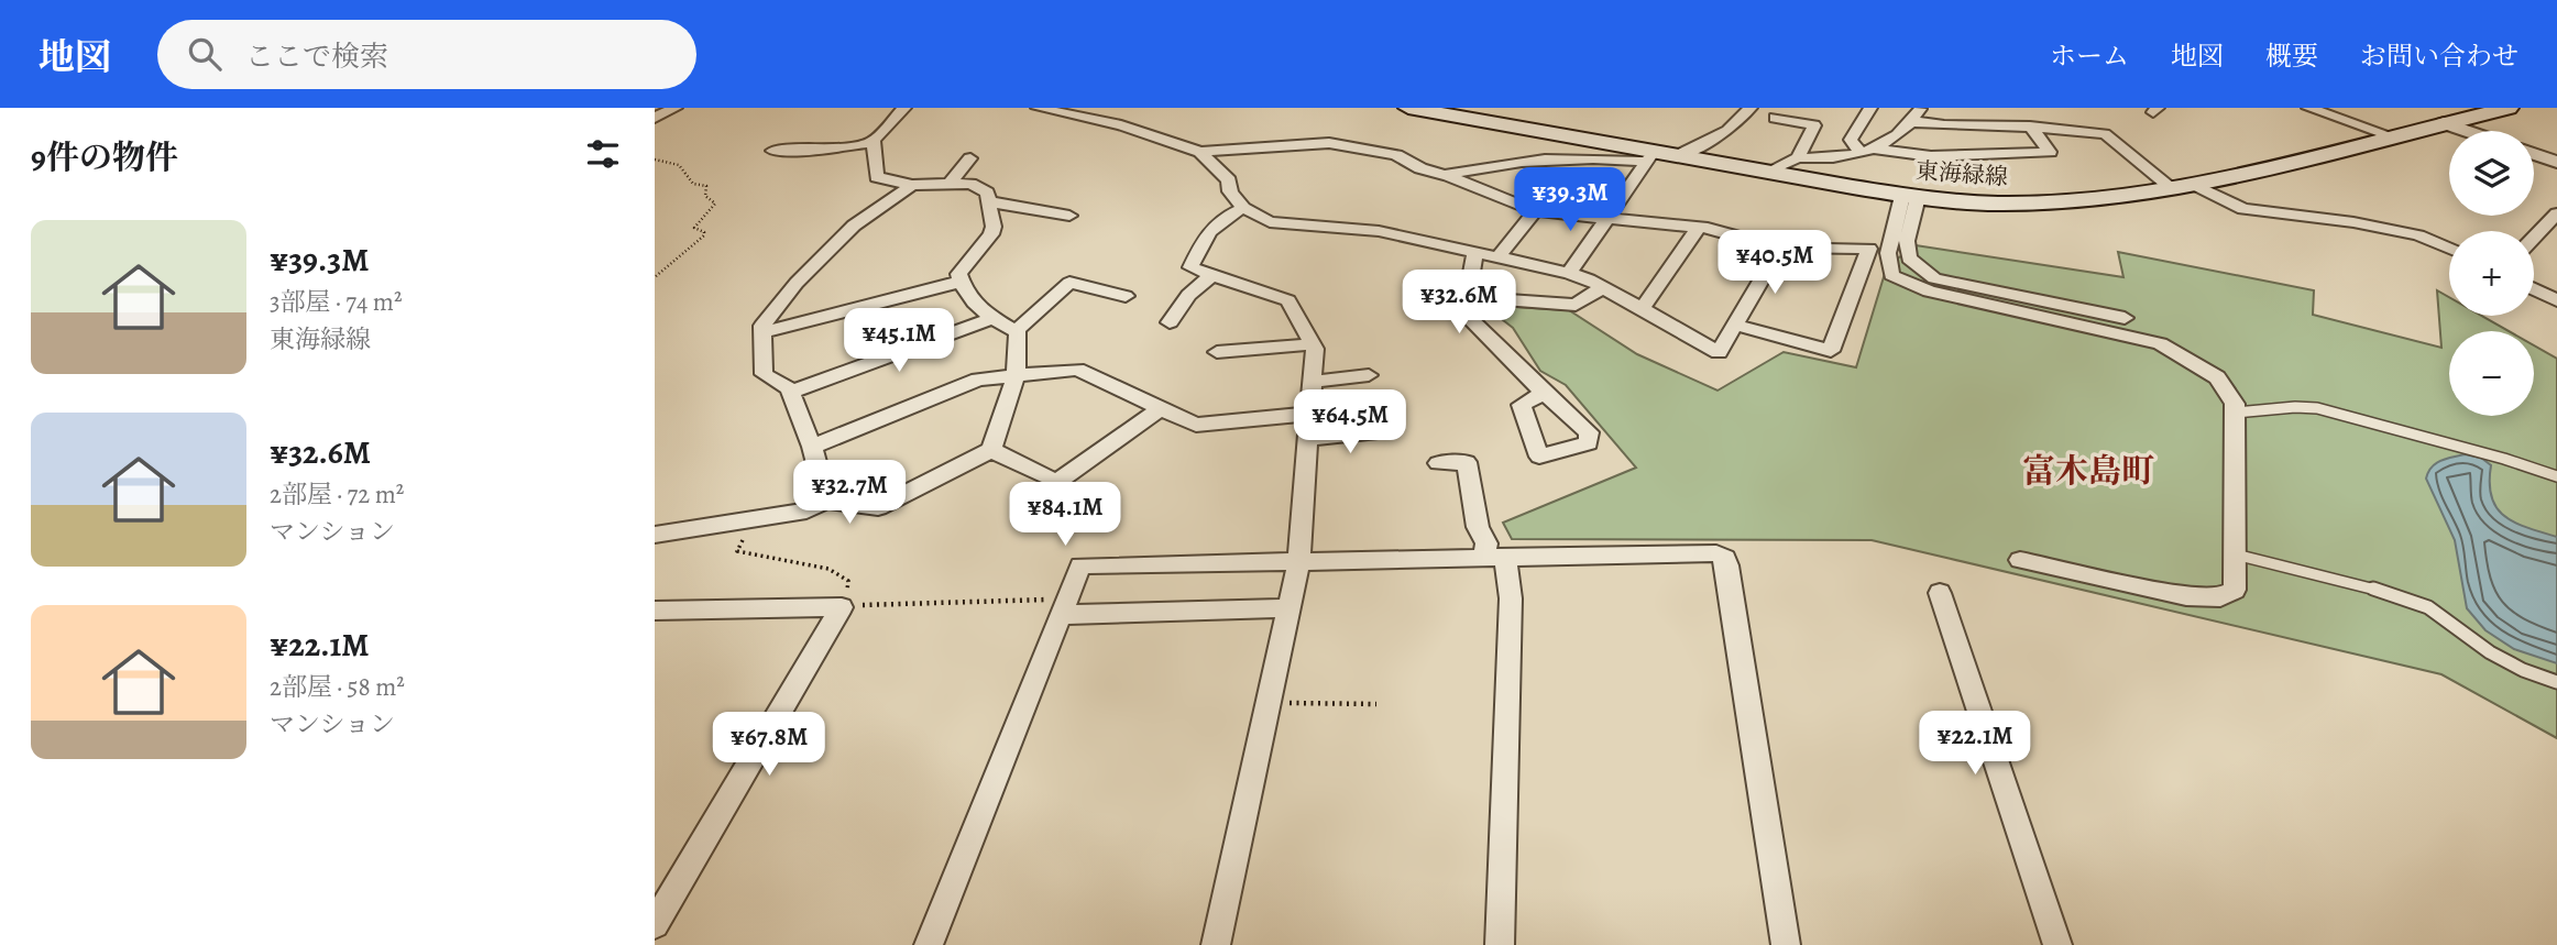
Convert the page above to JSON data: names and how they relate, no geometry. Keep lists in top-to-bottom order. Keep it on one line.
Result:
{"streets":{"main road":["東海緑線"]},"districts":["富木島町"],"page":{"header":"地図","search":"ここで検索","nav":["ホーム","地図","概要","お問い合わせ"],"heading":"9件の物件","map_buttons":["+","−"],"price":["¥39.3M","¥40.5M","¥32.6M","¥45.1M","¥64.5M","¥32.7M","¥84.1M","¥22.1M","¥67.8M"],"list":[{"name":"¥39.3M","note":"3部屋 · 74 m² · 東海緑線"},{"name":"¥32.6M","note":"2部屋 · 72 m² · マンション"},{"name":"¥22.1M","note":"2部屋 · 58 m² · マンション"}]}}
